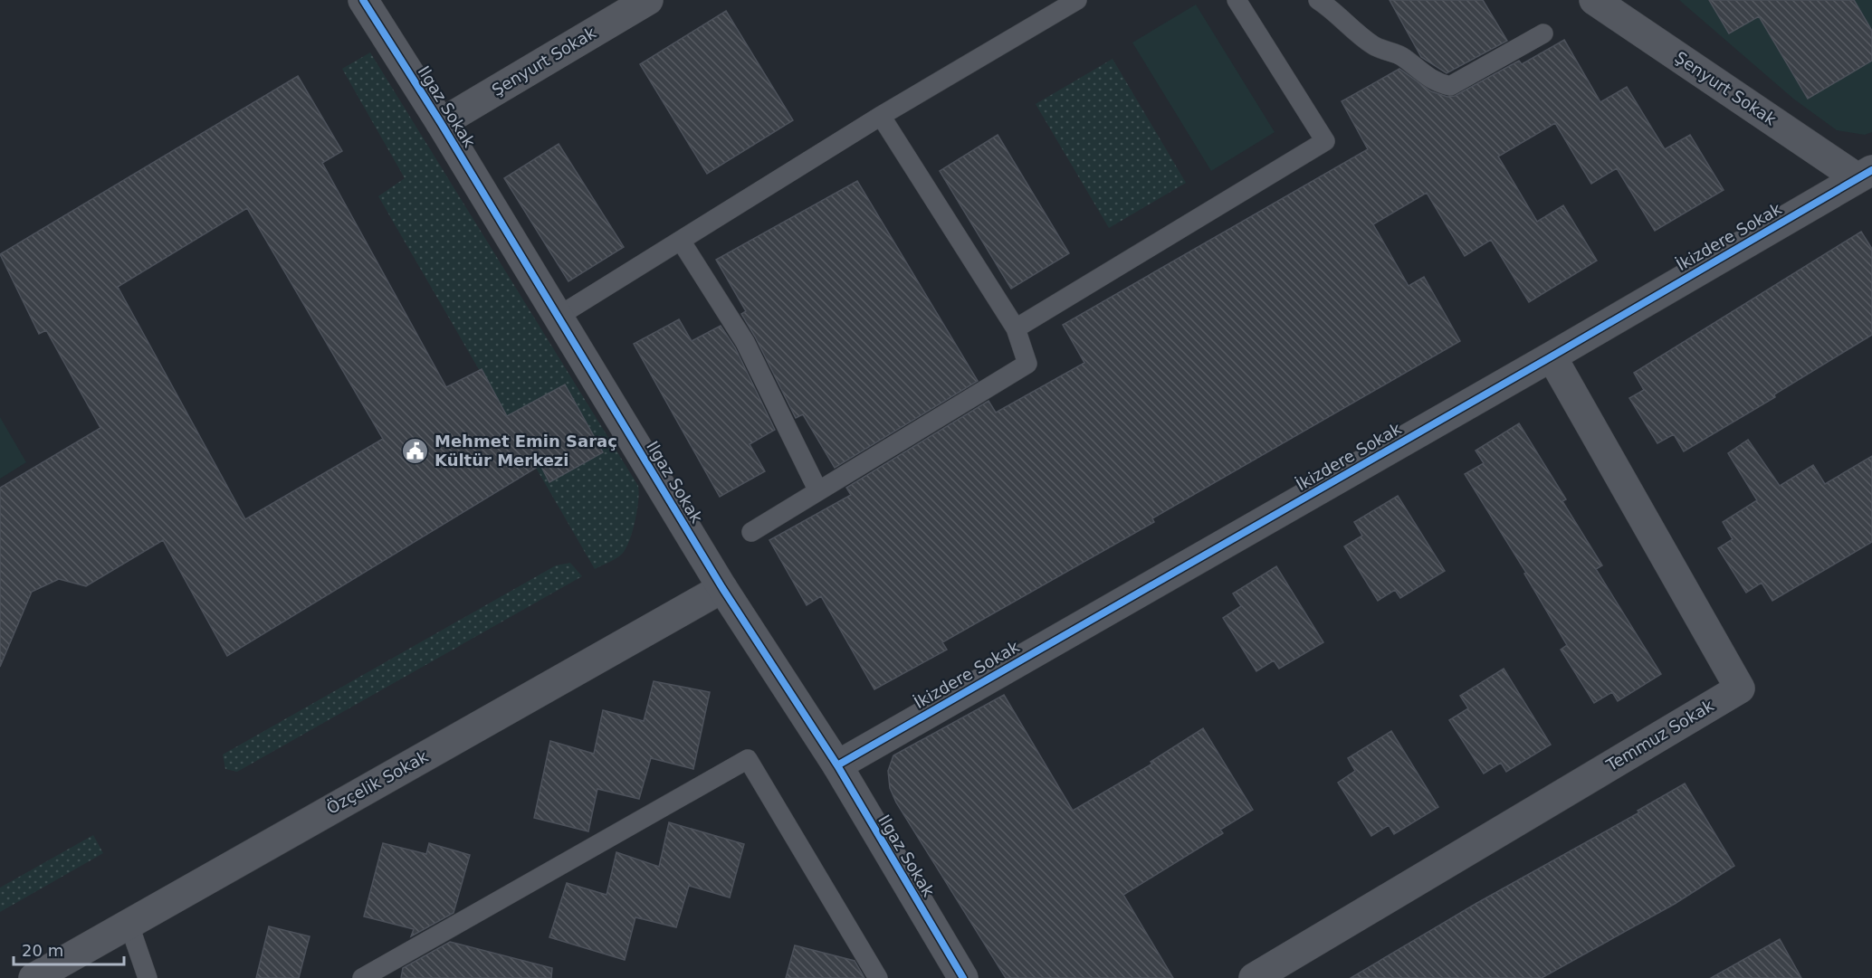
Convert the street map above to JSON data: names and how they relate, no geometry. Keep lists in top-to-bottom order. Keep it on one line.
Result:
{"streets":{"street":["Şenyurt Sokak","Ilgaz Sokak","İkizdere Sokak","Temmuz Sokak","Özçelik Sokak"]},"crossings":[["Şenyurt Sokak","Ilgaz Sokak"],["Şenyurt Sokak","İkizdere Sokak"],["Ilgaz Sokak","İkizdere Sokak"],["Ilgaz Sokak","Özçelik Sokak"],["İkizdere Sokak","Temmuz Sokak"]],"places":{"public building":["Mehmet Emin Saraç Kültür Merkezi"]},"scale_bar":"20 m"}
